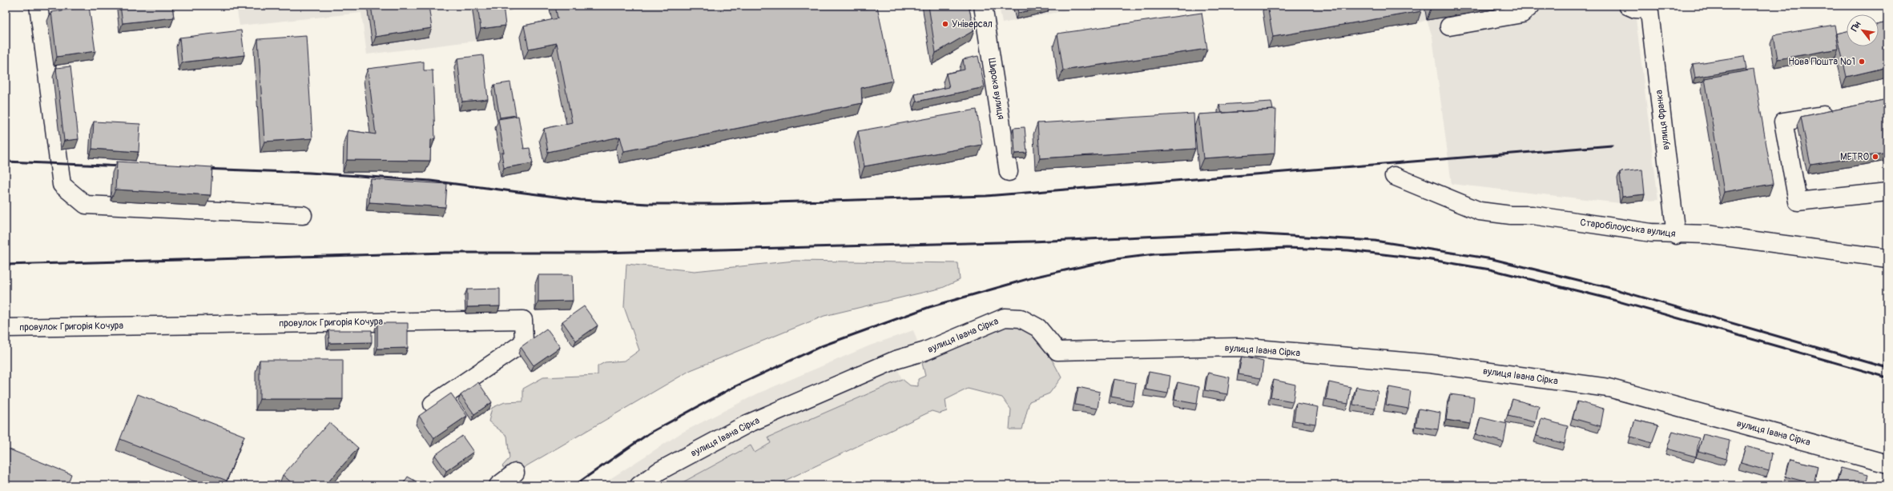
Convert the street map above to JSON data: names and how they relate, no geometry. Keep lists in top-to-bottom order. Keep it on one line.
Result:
{"streets":{"street":["Широка вулиця","вулиця Франка","Старобілоуська вулиця","провулок Григорія Кочура","вулиця Івана Сірка"]},"crossings":[["вулиця Франка","Старобілоуська вулиця"]],"places":["Універсал","Нова Пошта №1","METRO"],"north":"top left"}
